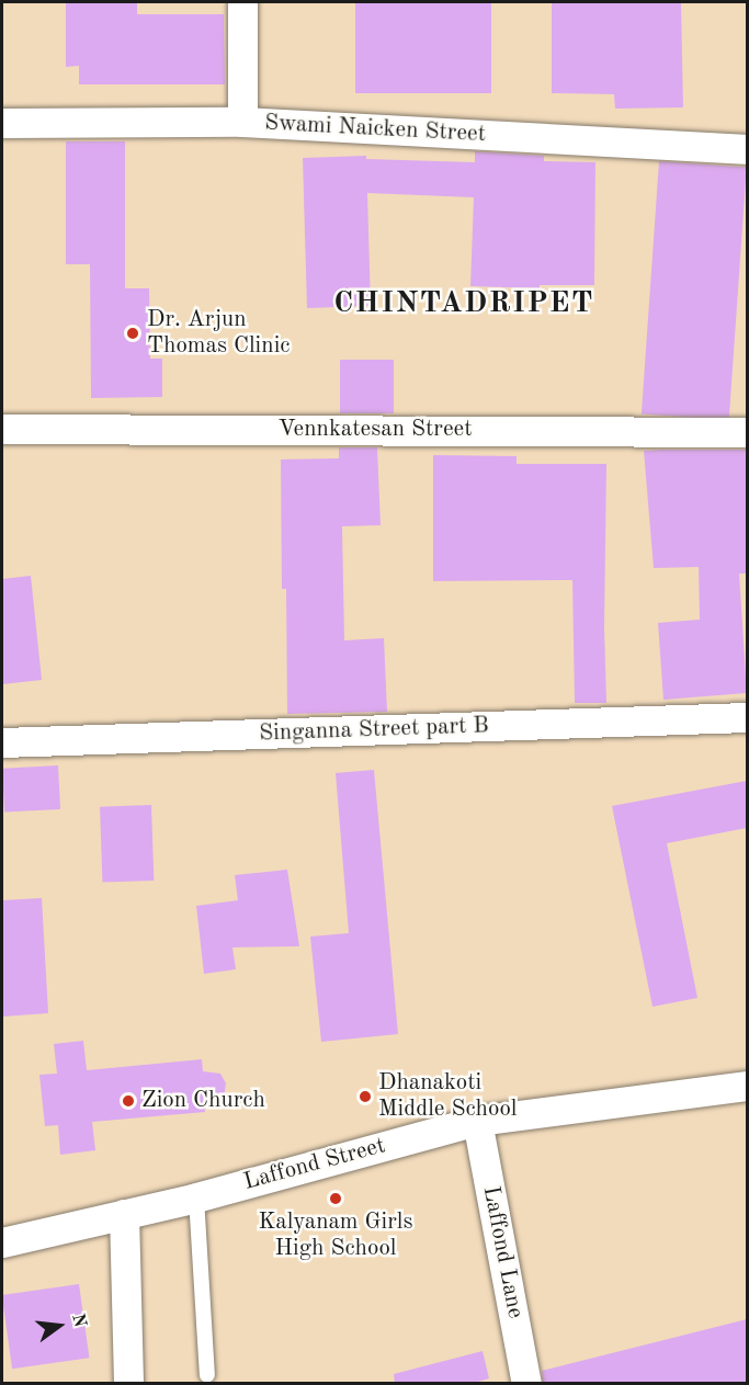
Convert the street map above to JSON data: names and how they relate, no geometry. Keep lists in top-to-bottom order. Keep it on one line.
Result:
{"streets":{"street":["Swami Naicken Street","Vennkatesan Street","Singanna Street part B","Laffond Street","Laffond Lane"]},"crossings":[["Laffond Street","Laffond Lane"]],"districts":["CHINTADRIPET"],"places":["Dr. Arjun Thomas Clinic","Dhanakoti Middle School","Zion Church","Kalyanam Girls High School"],"north":"right"}
